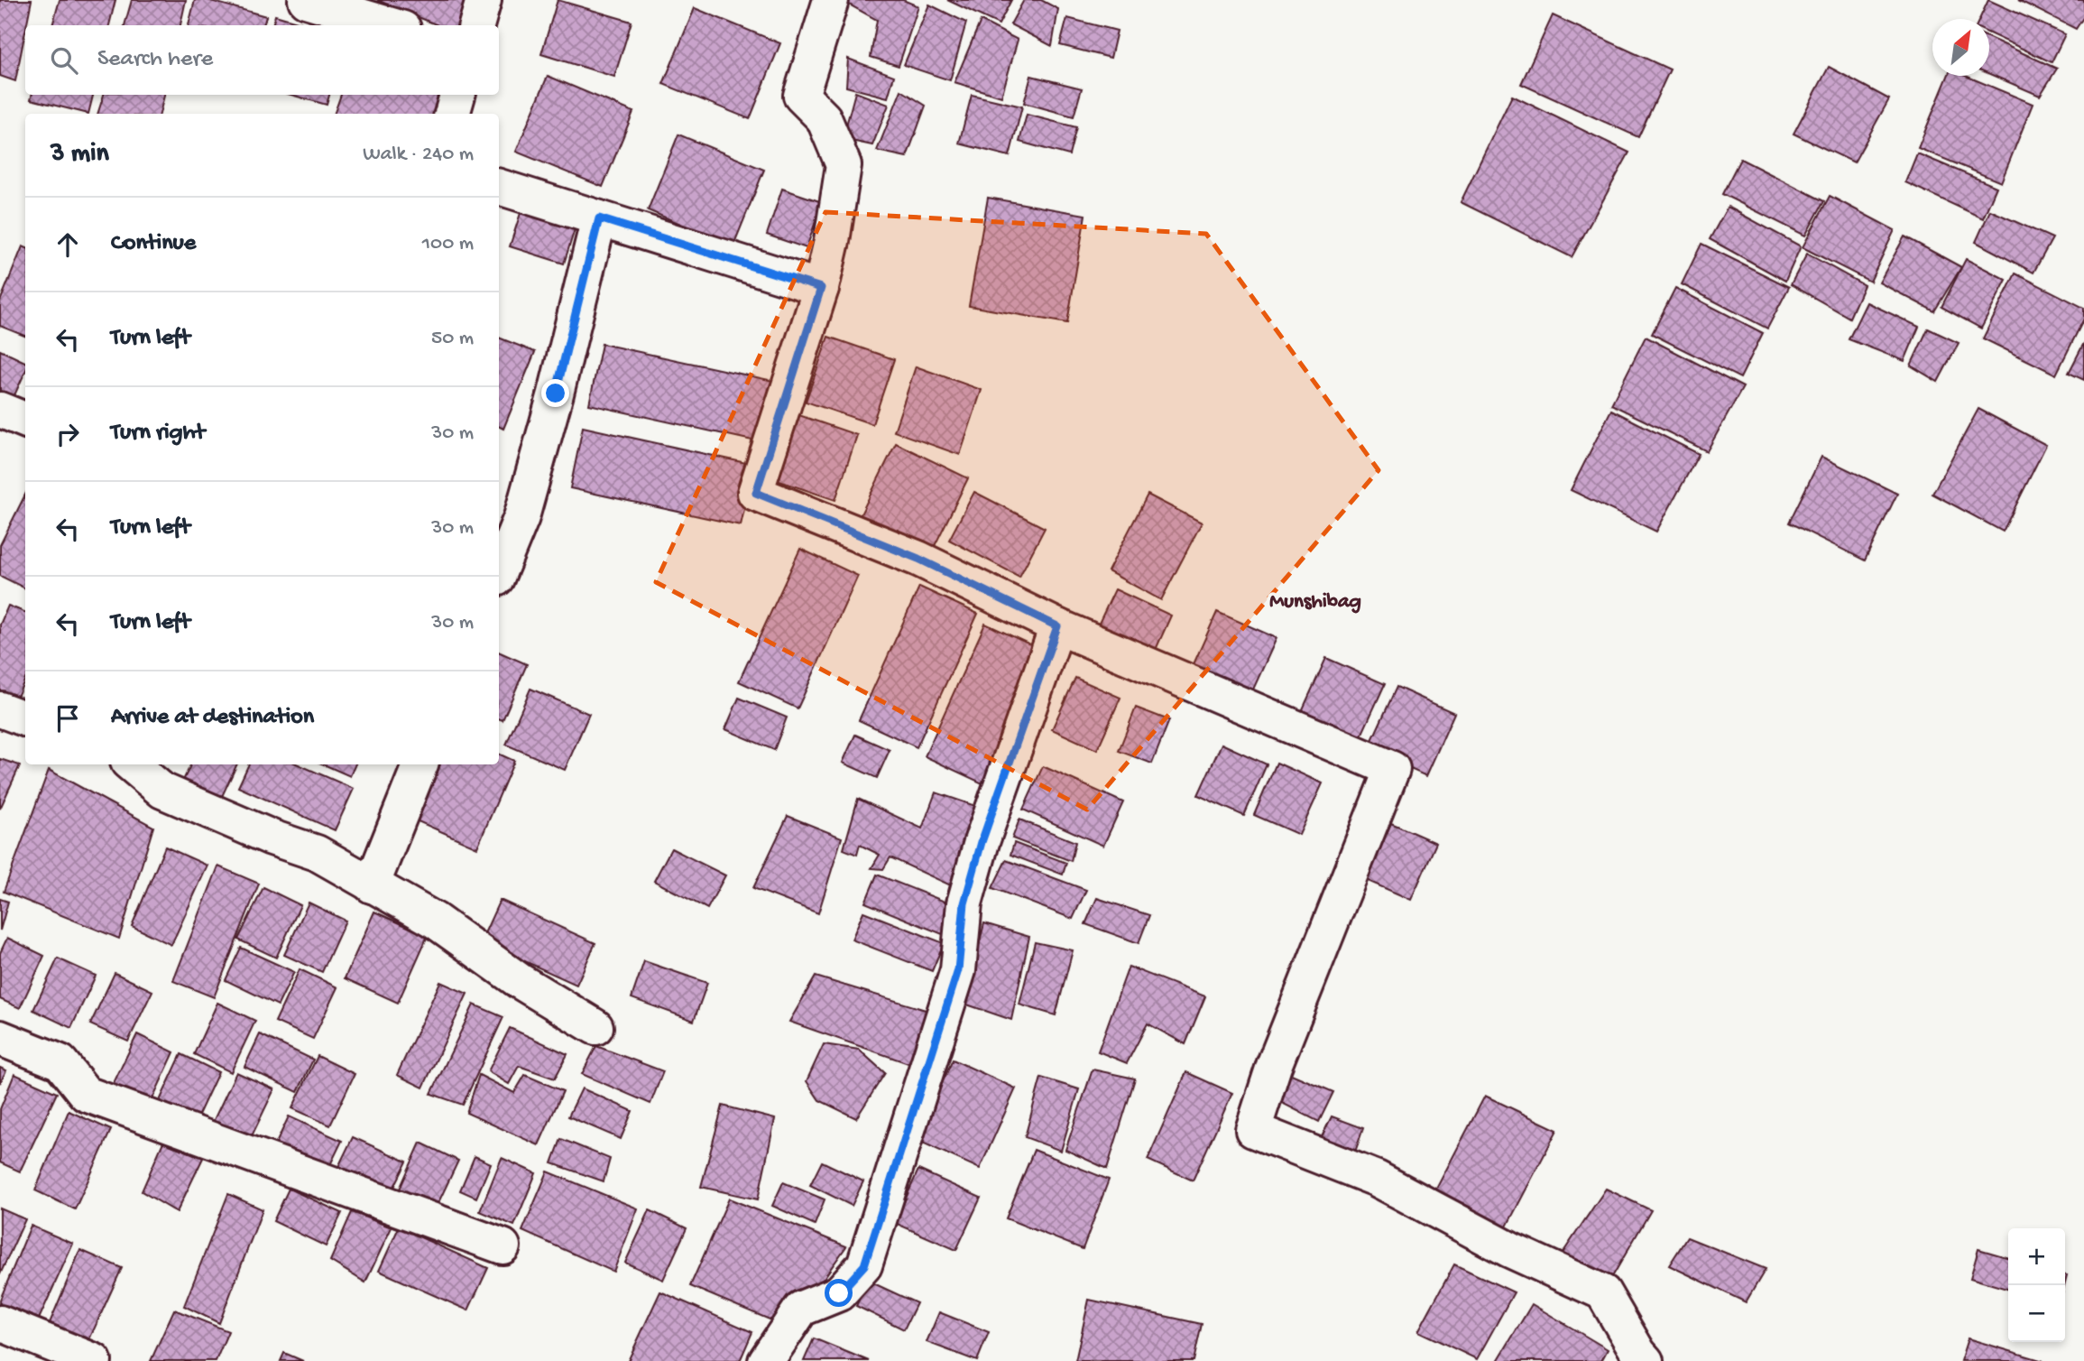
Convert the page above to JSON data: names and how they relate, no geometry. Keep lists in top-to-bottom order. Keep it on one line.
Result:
{"districts":["Munshibag"],"north":"top right","page":{"search":"Search here","heading":["3 min","Walk · 240 m"],"list":[["Continue","100 m"],["Turn left","50 m"],["Turn right","30 m"],["Turn left","30 m"],["Turn left","30 m"],"Arrive at destination"],"map_buttons":["+","−"]}}
